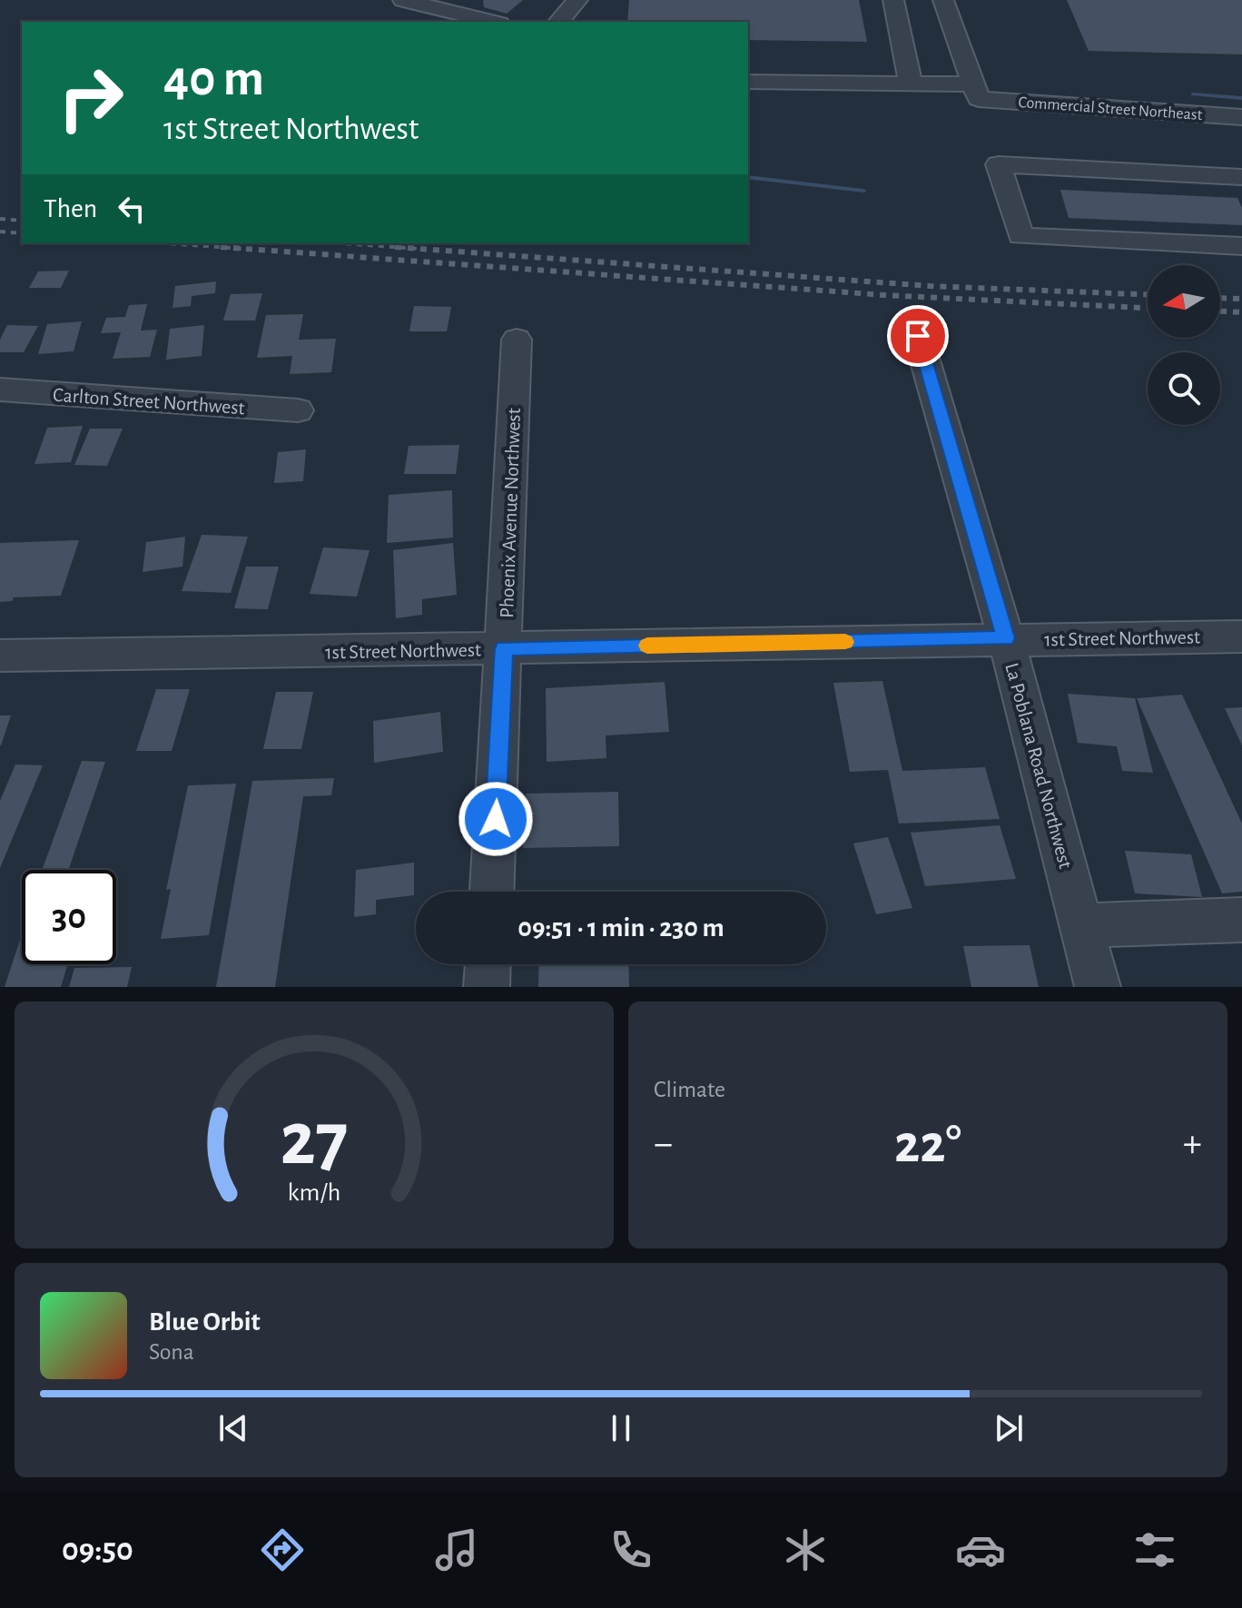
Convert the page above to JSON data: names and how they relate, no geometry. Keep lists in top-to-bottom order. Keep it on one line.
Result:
{"streets":{"street":["Commercial Street Northeast","Carlton Street Northwest","Phoenix Avenue Northwest","1st Street Northwest","La Poblana Road Northwest"]},"crossings":[["Phoenix Avenue Northwest","1st Street Northwest"],["1st Street Northwest","La Poblana Road Northwest"]],"north":"left","page":{"turn":["40 m","1st Street Northwest"],"then":"Then","limit":"30","trip":"09:51 · 1 min · 230 m","tile":"Climate","heat":["−","22°","+"],"song":["Blue Orbit","Sona"],"tabs":"09:50","gauge":["27","km/h"]}}
